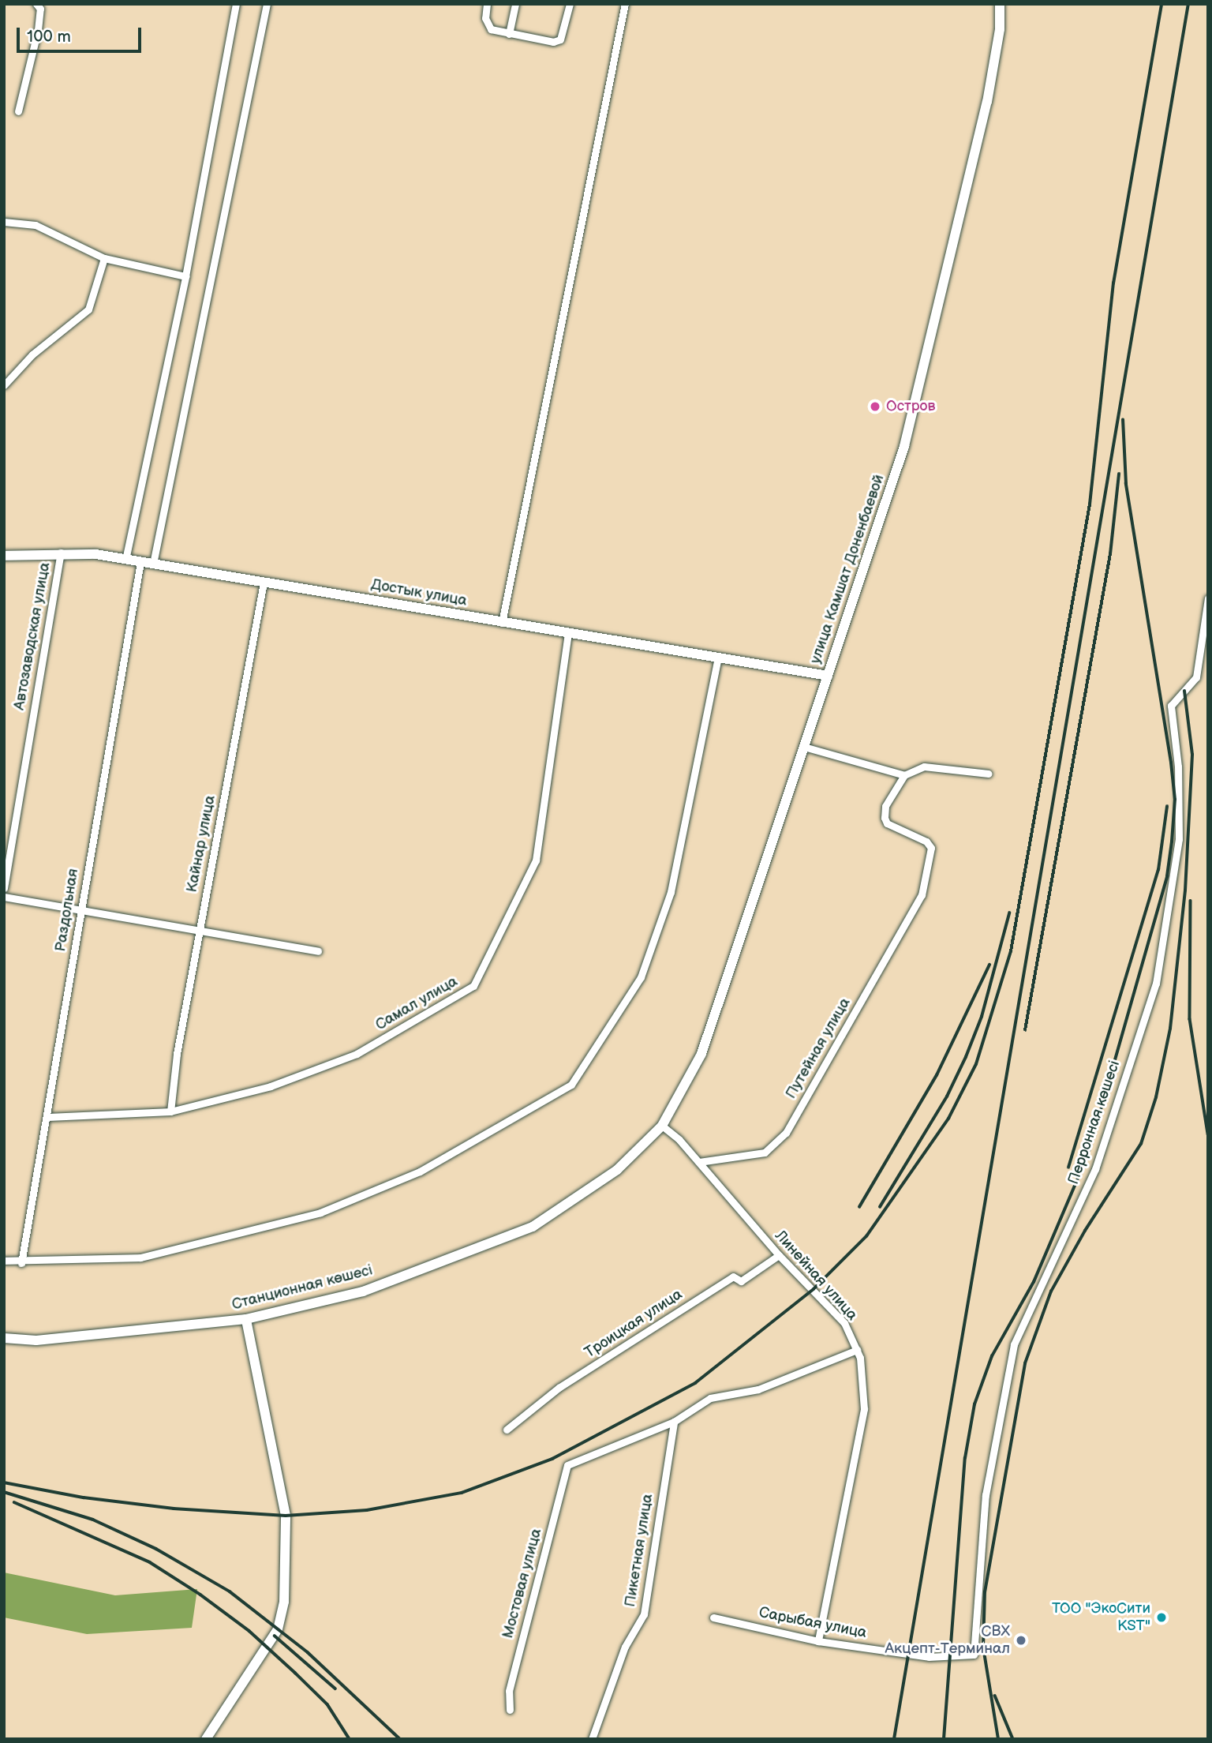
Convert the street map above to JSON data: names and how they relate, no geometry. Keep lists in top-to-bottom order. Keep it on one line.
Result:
{"streets":{"street":["улица Камшат Доненбаевой","Достык улица","Автозаводская улица","Кайнар улица","Раздольная","Самал улица","Путейная улица","Перронная көшесі","Линейная улица","Станционная көшесі","Троицкая улица","Пикетная улица","Мостовая улица","Сарыбая улица"]},"crossings":[["улица Камшат Доненбаевой","Достык улица"],["улица Камшат Доненбаевой","Линейная улица"],["улица Камшат Доненбаевой","Станционная көшесі"],["Достык улица","Автозаводская улица"],["Достык улица","Кайнар улица"],["Достык улица","Раздольная"],["Достык улица","Самал улица"],["Кайнар улица","Самал улица"],["Раздольная","Самал улица"],["Путейная улица","Линейная улица"],["Перронная көшесі","Сарыбая улица"],["Линейная улица","Станционная көшесі"],["Линейная улица","Троицкая улица"],["Линейная улица","Сарыбая улица"],["Пикетная улица","Мостовая улица"]],"places":["Остров","ТОО \"ЭкоСити KST\"","СВХ Акцепт-Терминал"],"scale_bar":"100 m"}
